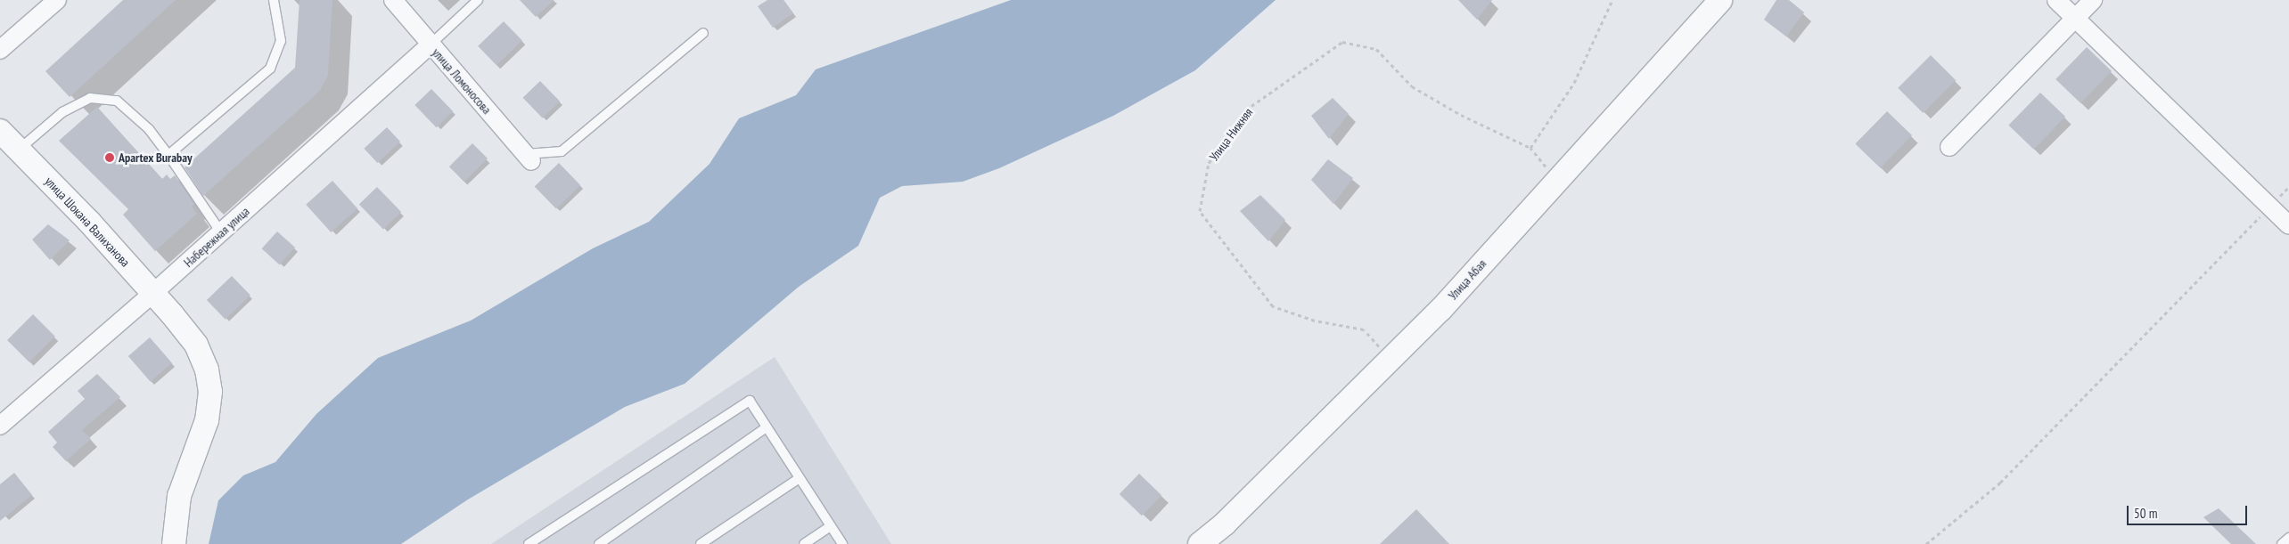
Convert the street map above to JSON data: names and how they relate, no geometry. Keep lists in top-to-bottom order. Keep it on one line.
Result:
{"streets":{"street":["улица Ломоносова","улица Шокана Валиханова","Набережная улица","Улица Абая"],"path":["Улица Нижняя"]},"crossings":[["улица Ломоносова","Набережная улица"],["Улица Нижняя","Улица Абая"],["улица Шокана Валиханова","Набережная улица"]],"places":["Apartex Burabay"],"scale_bar":"50 m"}
